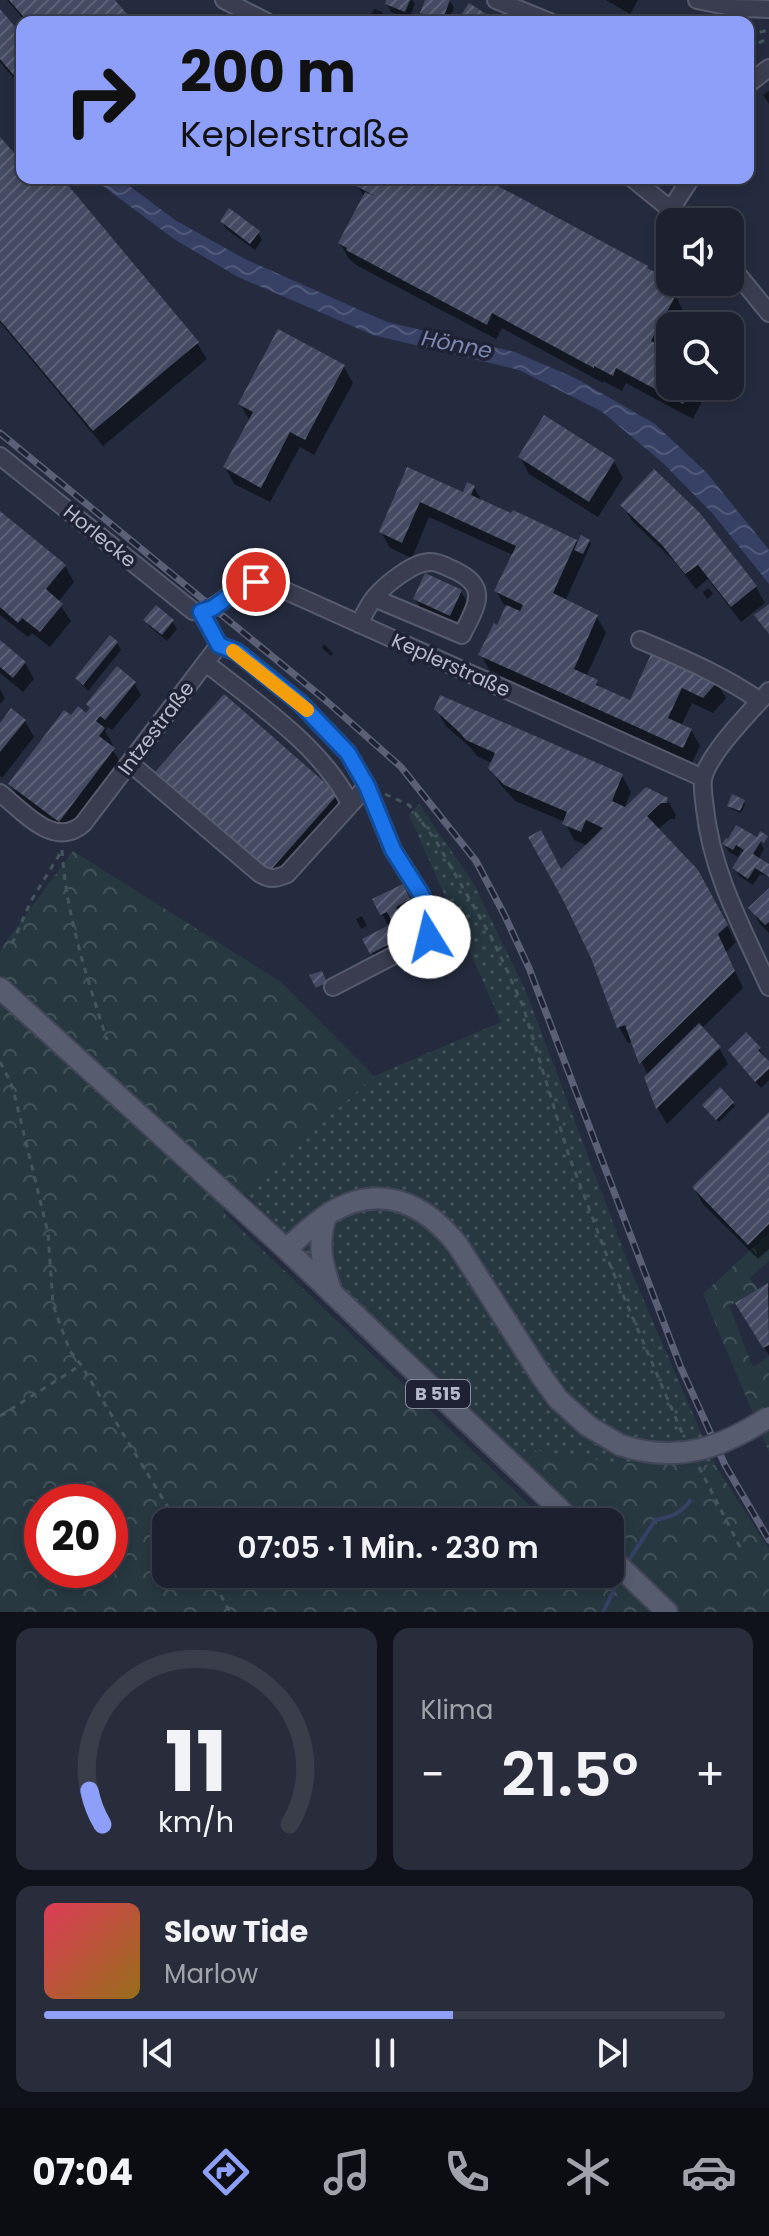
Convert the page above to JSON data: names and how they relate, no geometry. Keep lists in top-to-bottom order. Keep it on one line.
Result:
{"streets":{"main road":["B 515"],"street":["Horlecke","Keplerstraße","Intzestraße"]},"crossings":[["Horlecke","Keplerstraße"]],"water":["Hönne"],"page":{"turn":["200 m","Keplerstraße"],"limit":"20","trip":"07:05 · 1 Min. · 230 m","tile":"Klima","heat":["−","21.5°","+"],"song":["Slow Tide","Marlow"],"tabs":"07:04","gauge":["11","km/h"]}}
